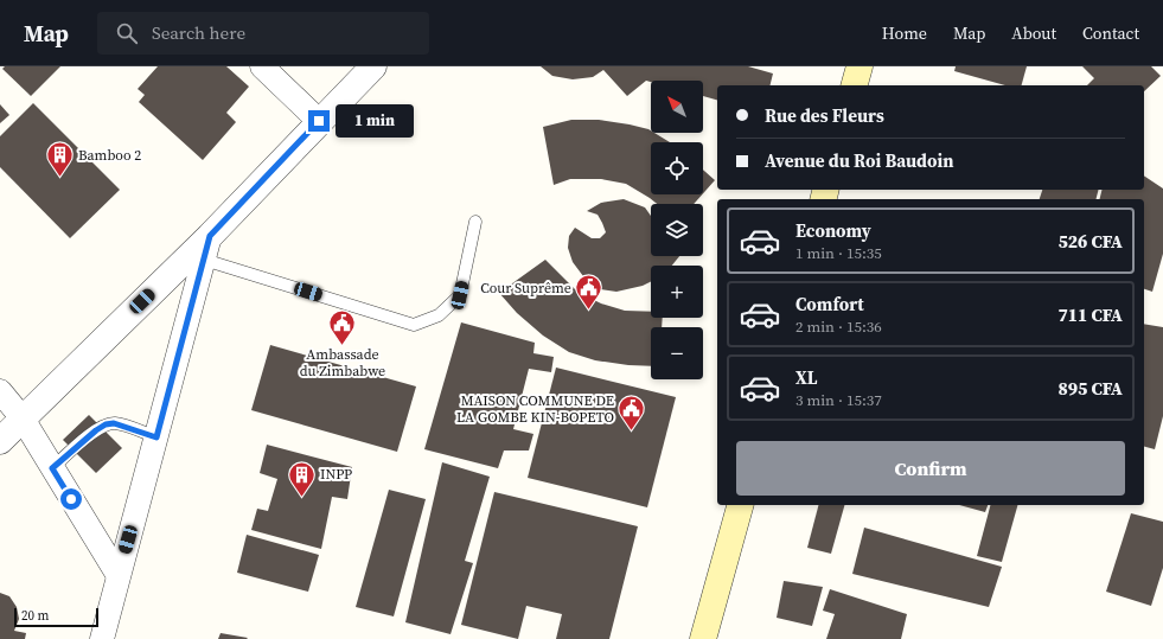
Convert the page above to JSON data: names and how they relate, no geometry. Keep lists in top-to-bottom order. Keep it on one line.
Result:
{"places":{"building":["Bamboo 2","INPP"],"public building":["Cour Suprême","Ambassade du Zimbabwe","MAISON COMMUNE DE LA GOMBE KIN-BOPETO"]},"scale_bar":"20 m","north":"top left","page":{"header":"Map","search":"Search here","nav":["Home","Map","About","Contact"],"map_buttons":["+","−"],"banner":["Rue des Fleurs","Avenue du Roi Baudoin"],"bubble":"1 min","list":[{"name":"Economy","note":"1 min · 15:35","value":"526 CFA"},{"name":"Comfort","note":"2 min · 15:36","value":"711 CFA"},{"name":"XL","note":"3 min · 15:37","value":"895 CFA"}],"buttons":"Confirm","scale":"20 m"}}
